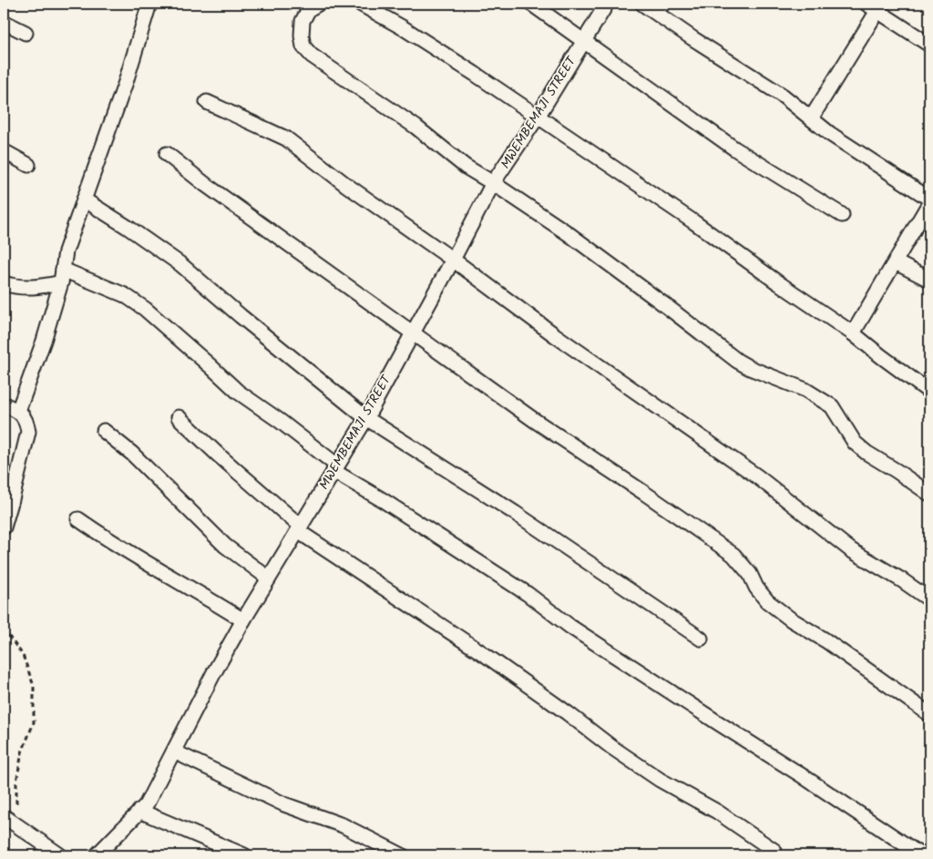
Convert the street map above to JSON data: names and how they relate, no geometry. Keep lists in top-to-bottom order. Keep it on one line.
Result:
{"streets":{"street":["MWEMBEMAJI STREET"]}}
